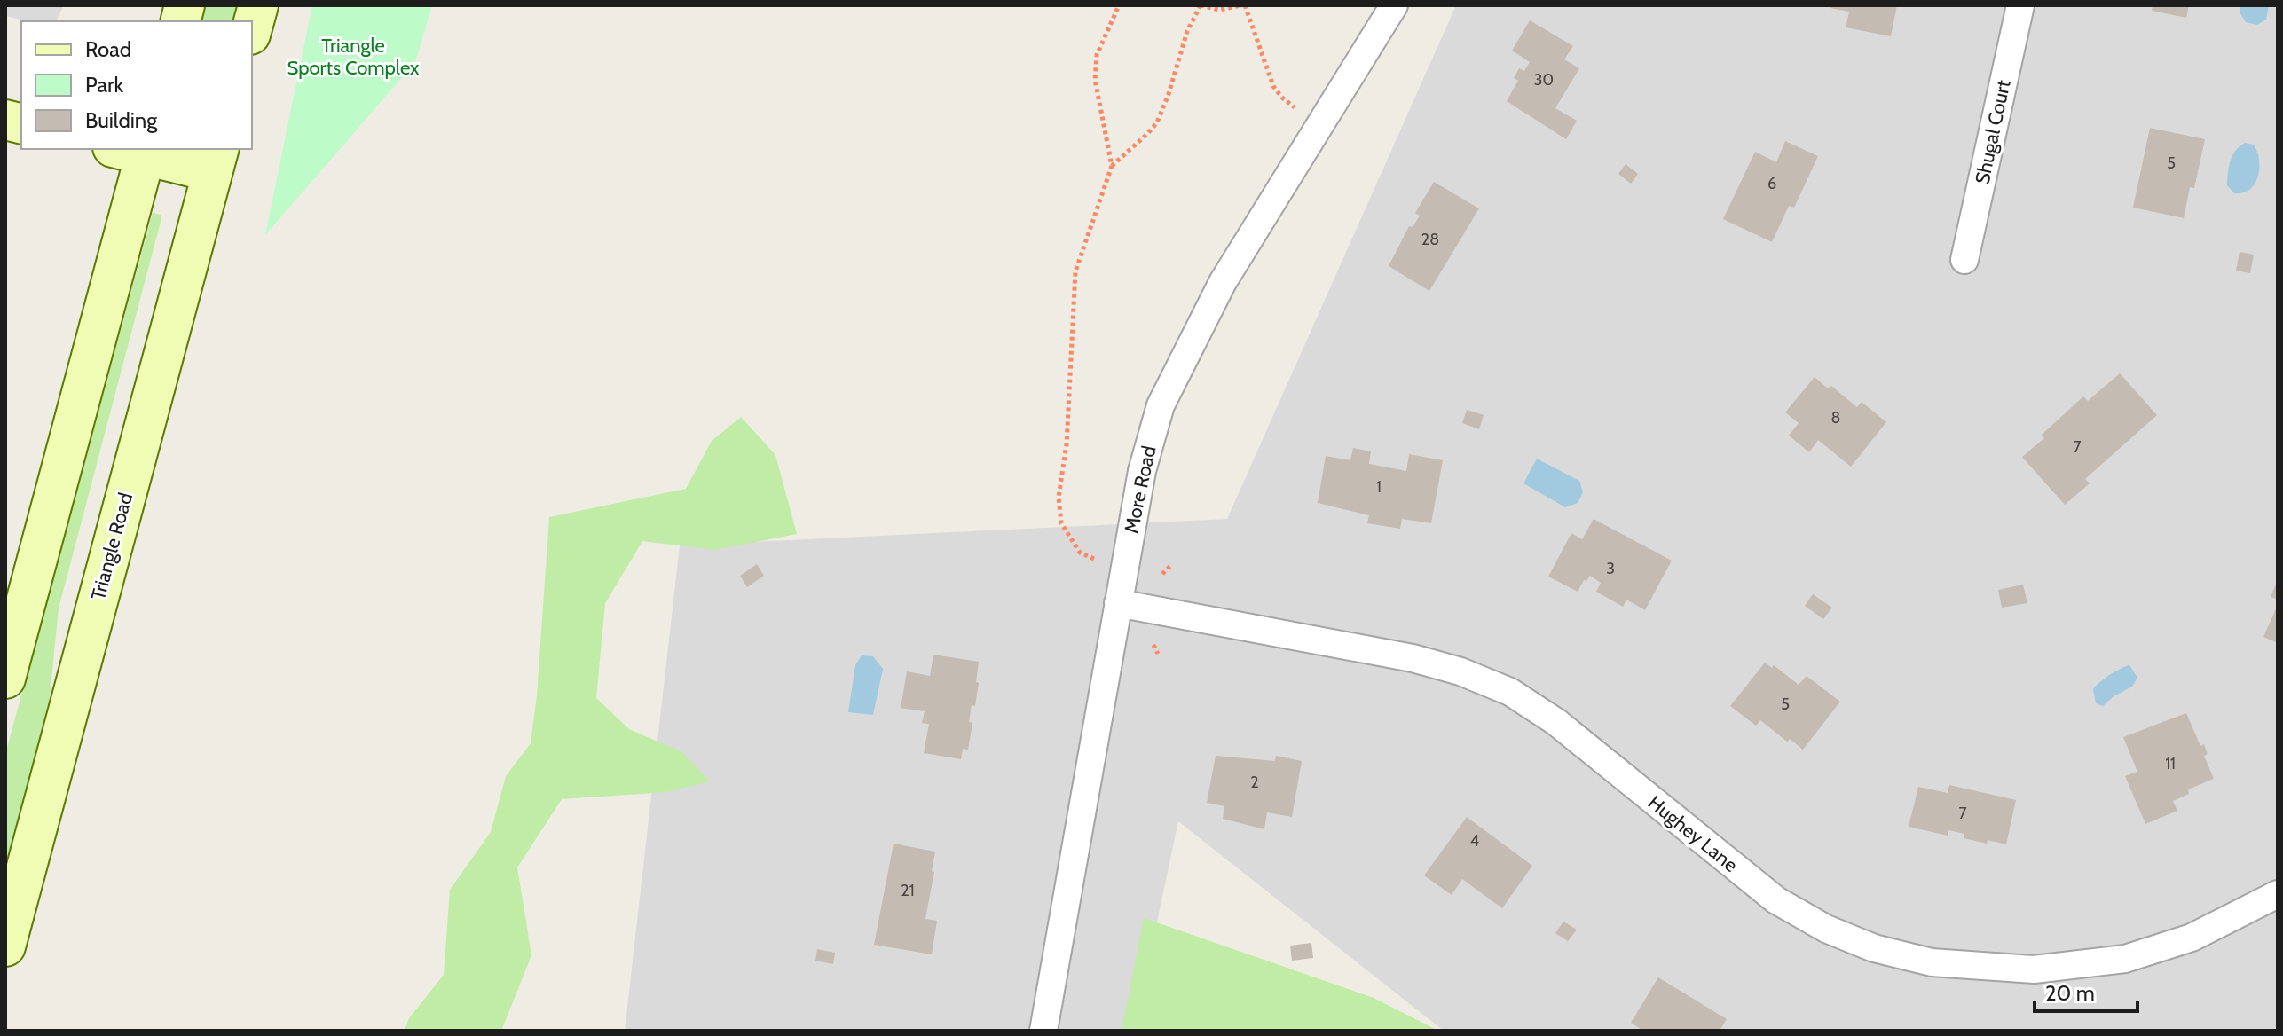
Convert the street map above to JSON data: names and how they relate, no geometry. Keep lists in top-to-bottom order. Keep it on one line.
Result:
{"streets":{"street":["Shugal Court","More Road","Triangle Road","Hughey Lane"]},"crossings":[["More Road","Hughey Lane"]],"parks":["Triangle Sports Complex"],"house_numbers":["30","5","6","28","8","7","1","3","5","11","2","7","4","21"],"legend":["Road","Park","Building"],"scale_bar":"20 m"}
